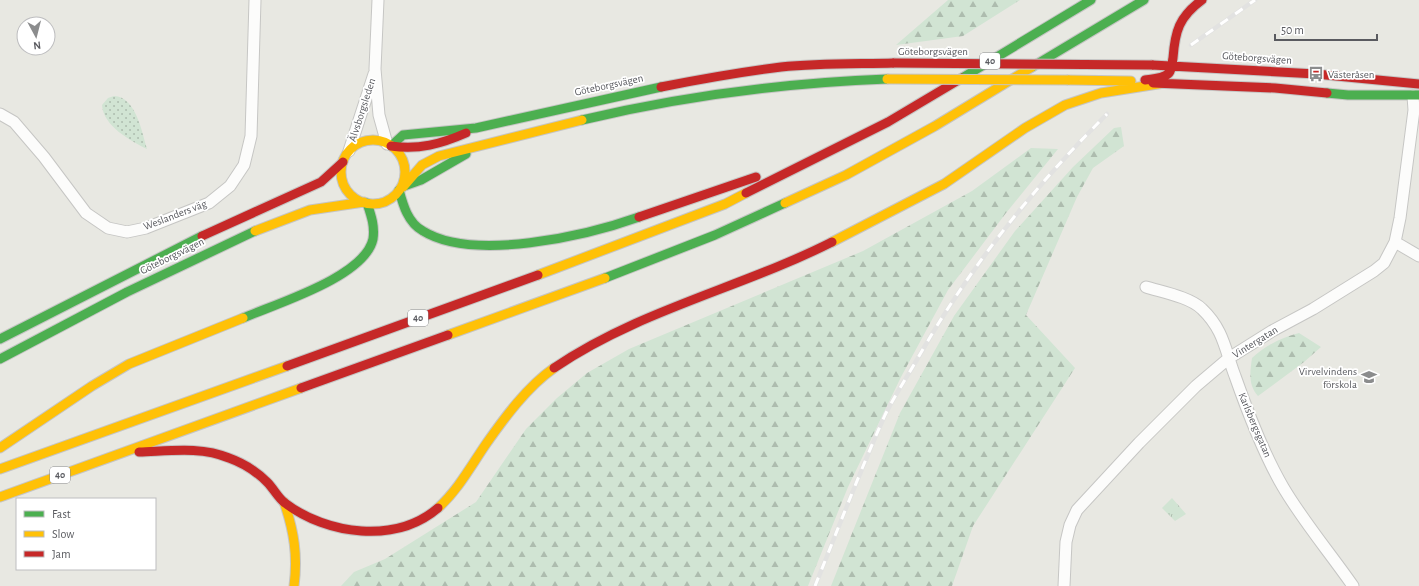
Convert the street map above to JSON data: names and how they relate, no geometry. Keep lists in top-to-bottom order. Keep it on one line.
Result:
{"streets":{"main road":["Göteborgsvägen","40"],"street":["Älvsborgsleden","Weslanders väg","Vintergatan","Karlsbergsgatan"]},"crossings":[["Göteborgsvägen","Älvsborgsleden"],["Göteborgsvägen","Vintergatan"],["Vintergatan","Karlsbergsgatan"]],"places":{"bus stop":["Västeråsen"],"school or university":["Virvelvindens förskola"]},"legend":["Fast","Slow","Jam"],"scale_bar":"50 m","north":"bottom"}
